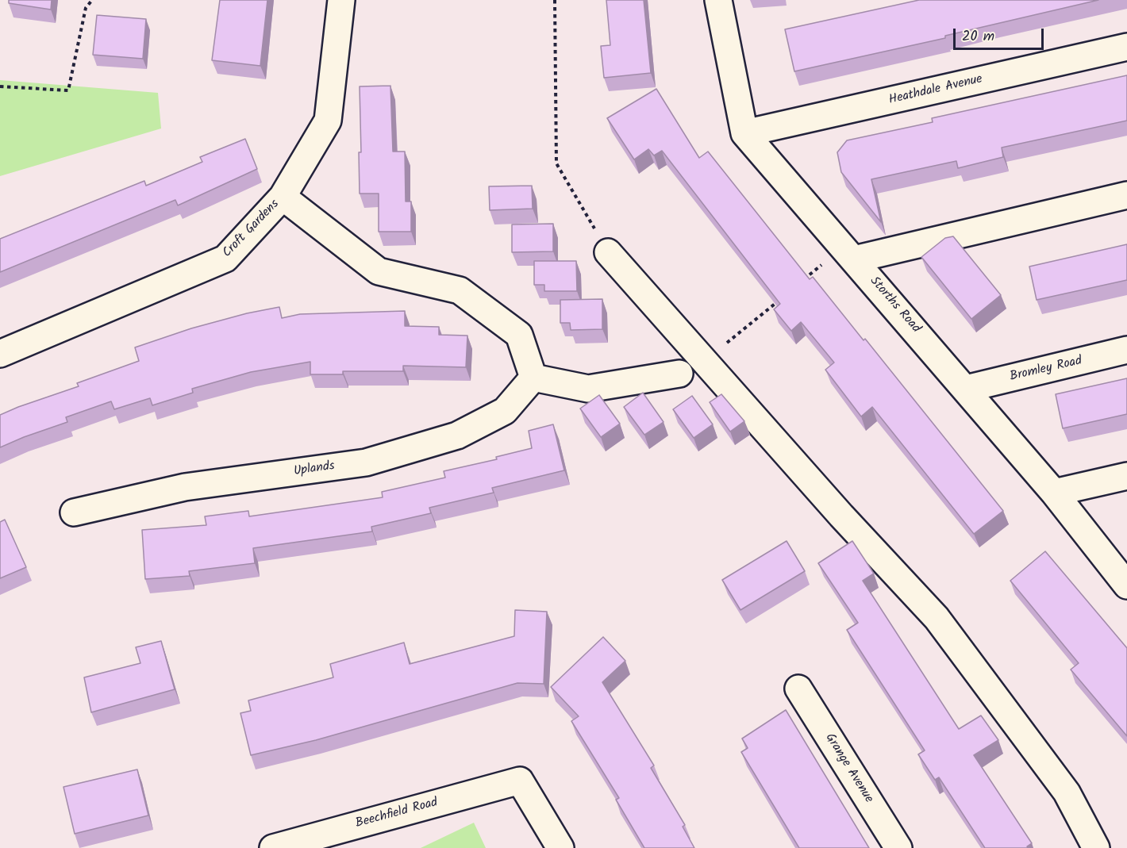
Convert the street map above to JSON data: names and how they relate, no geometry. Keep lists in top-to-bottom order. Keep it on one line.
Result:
{"streets":{"street":["Heathdale Avenue","Croft Gardens","Storths Road","Bromley Road","Uplands","Grange Avenue","Beechfield Road"]},"crossings":[["Heathdale Avenue","Storths Road"],["Storths Road","Bromley Road"]],"scale_bar":"20 m"}
